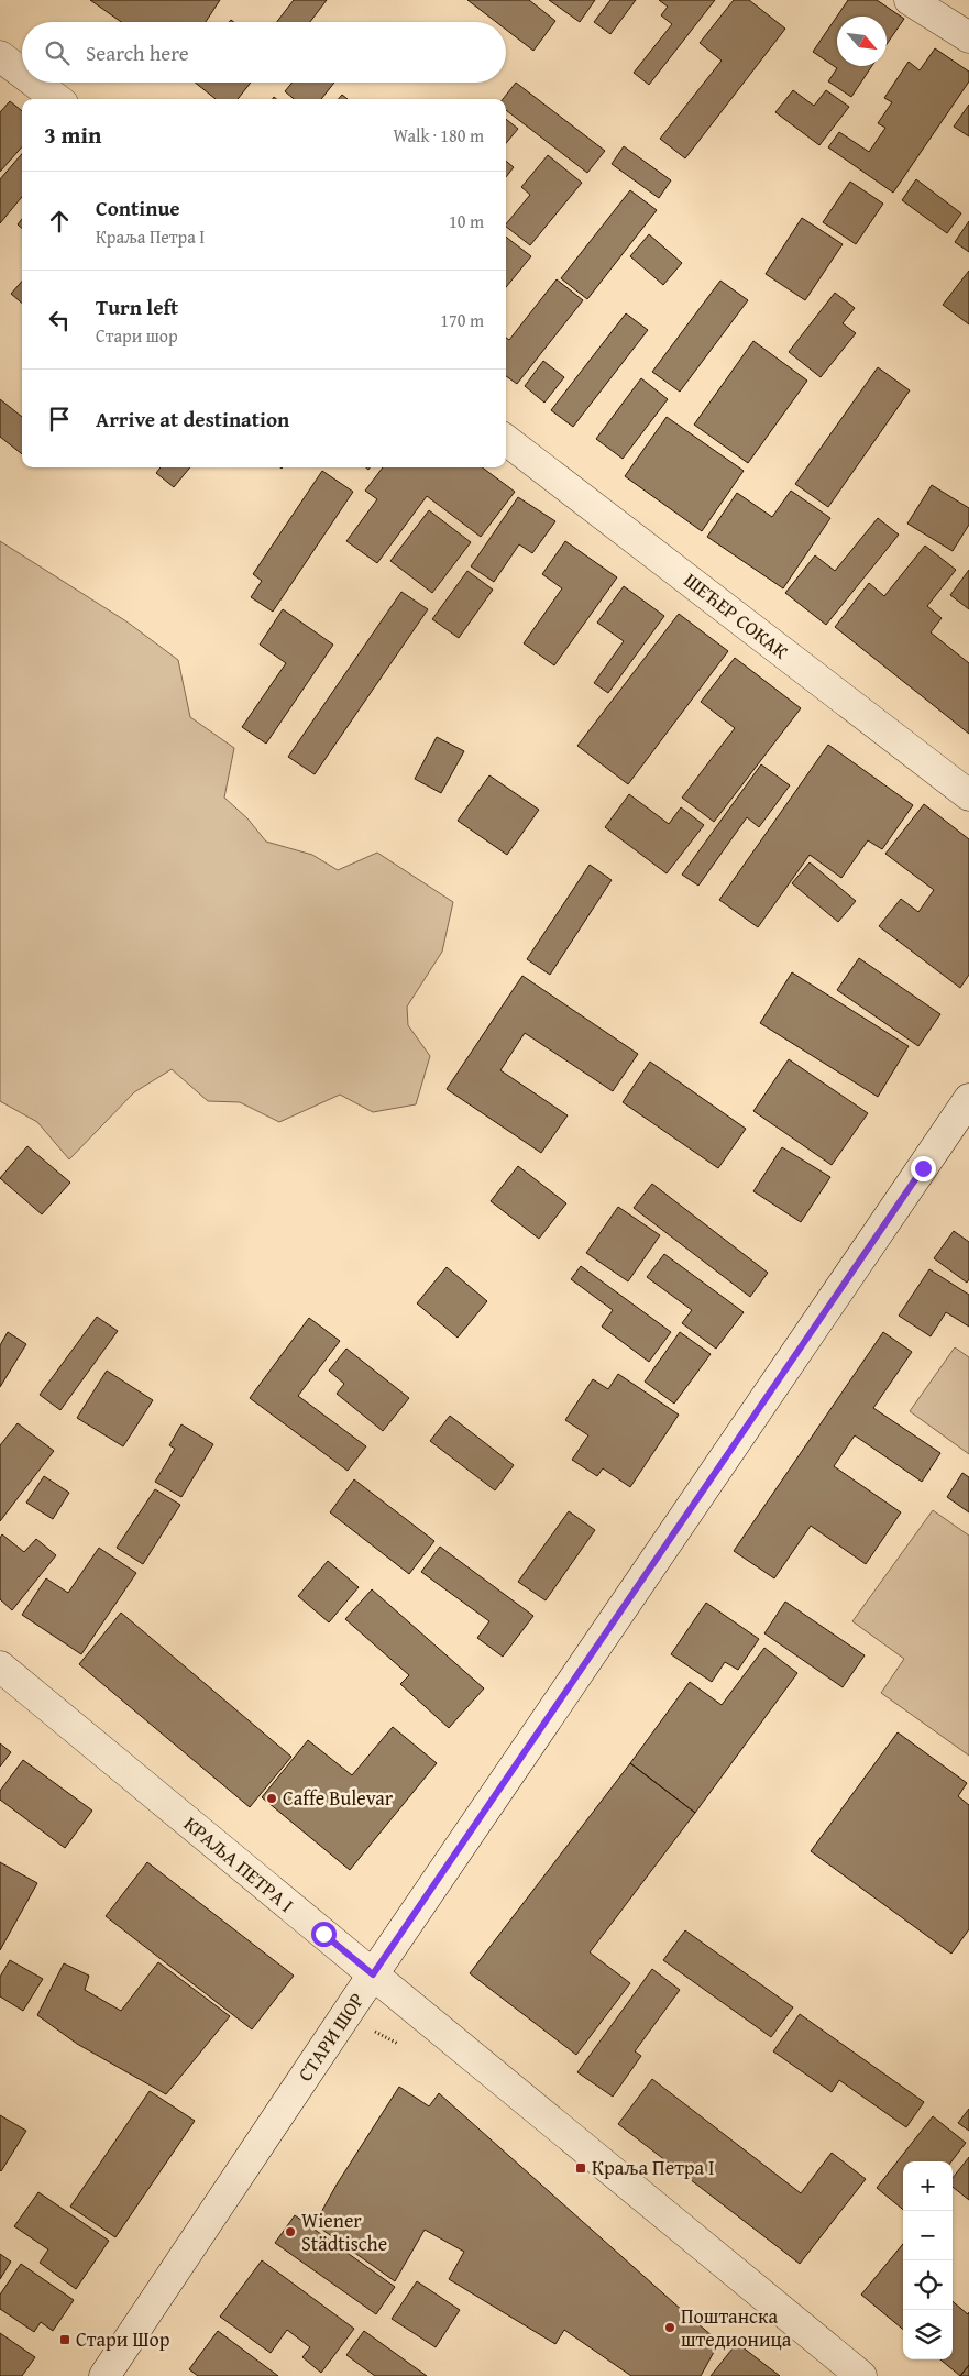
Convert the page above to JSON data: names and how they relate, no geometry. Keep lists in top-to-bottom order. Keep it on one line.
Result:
{"streets":{"street":["ШЕЋЕР СОКАК","КРАЉА ПЕТРА I","СТАРИ ШОР"]},"crossings":[["КРАЉА ПЕТРА I","СТАРИ ШОР"]],"places":{"other":["Caffe Bulevar","Wiener Städtische","Поштанска штедионица"],"transit":["Краља Петра I","Стари Шор"]},"north":"bottom right","page":{"search":"Search here","heading":["3 min","Walk · 180 m"],"list":[["Continue","Краља Петра I","10 m"],["Turn left","Стари шор","170 m"],"Arrive at destination"],"map_buttons":["+","−"]}}
